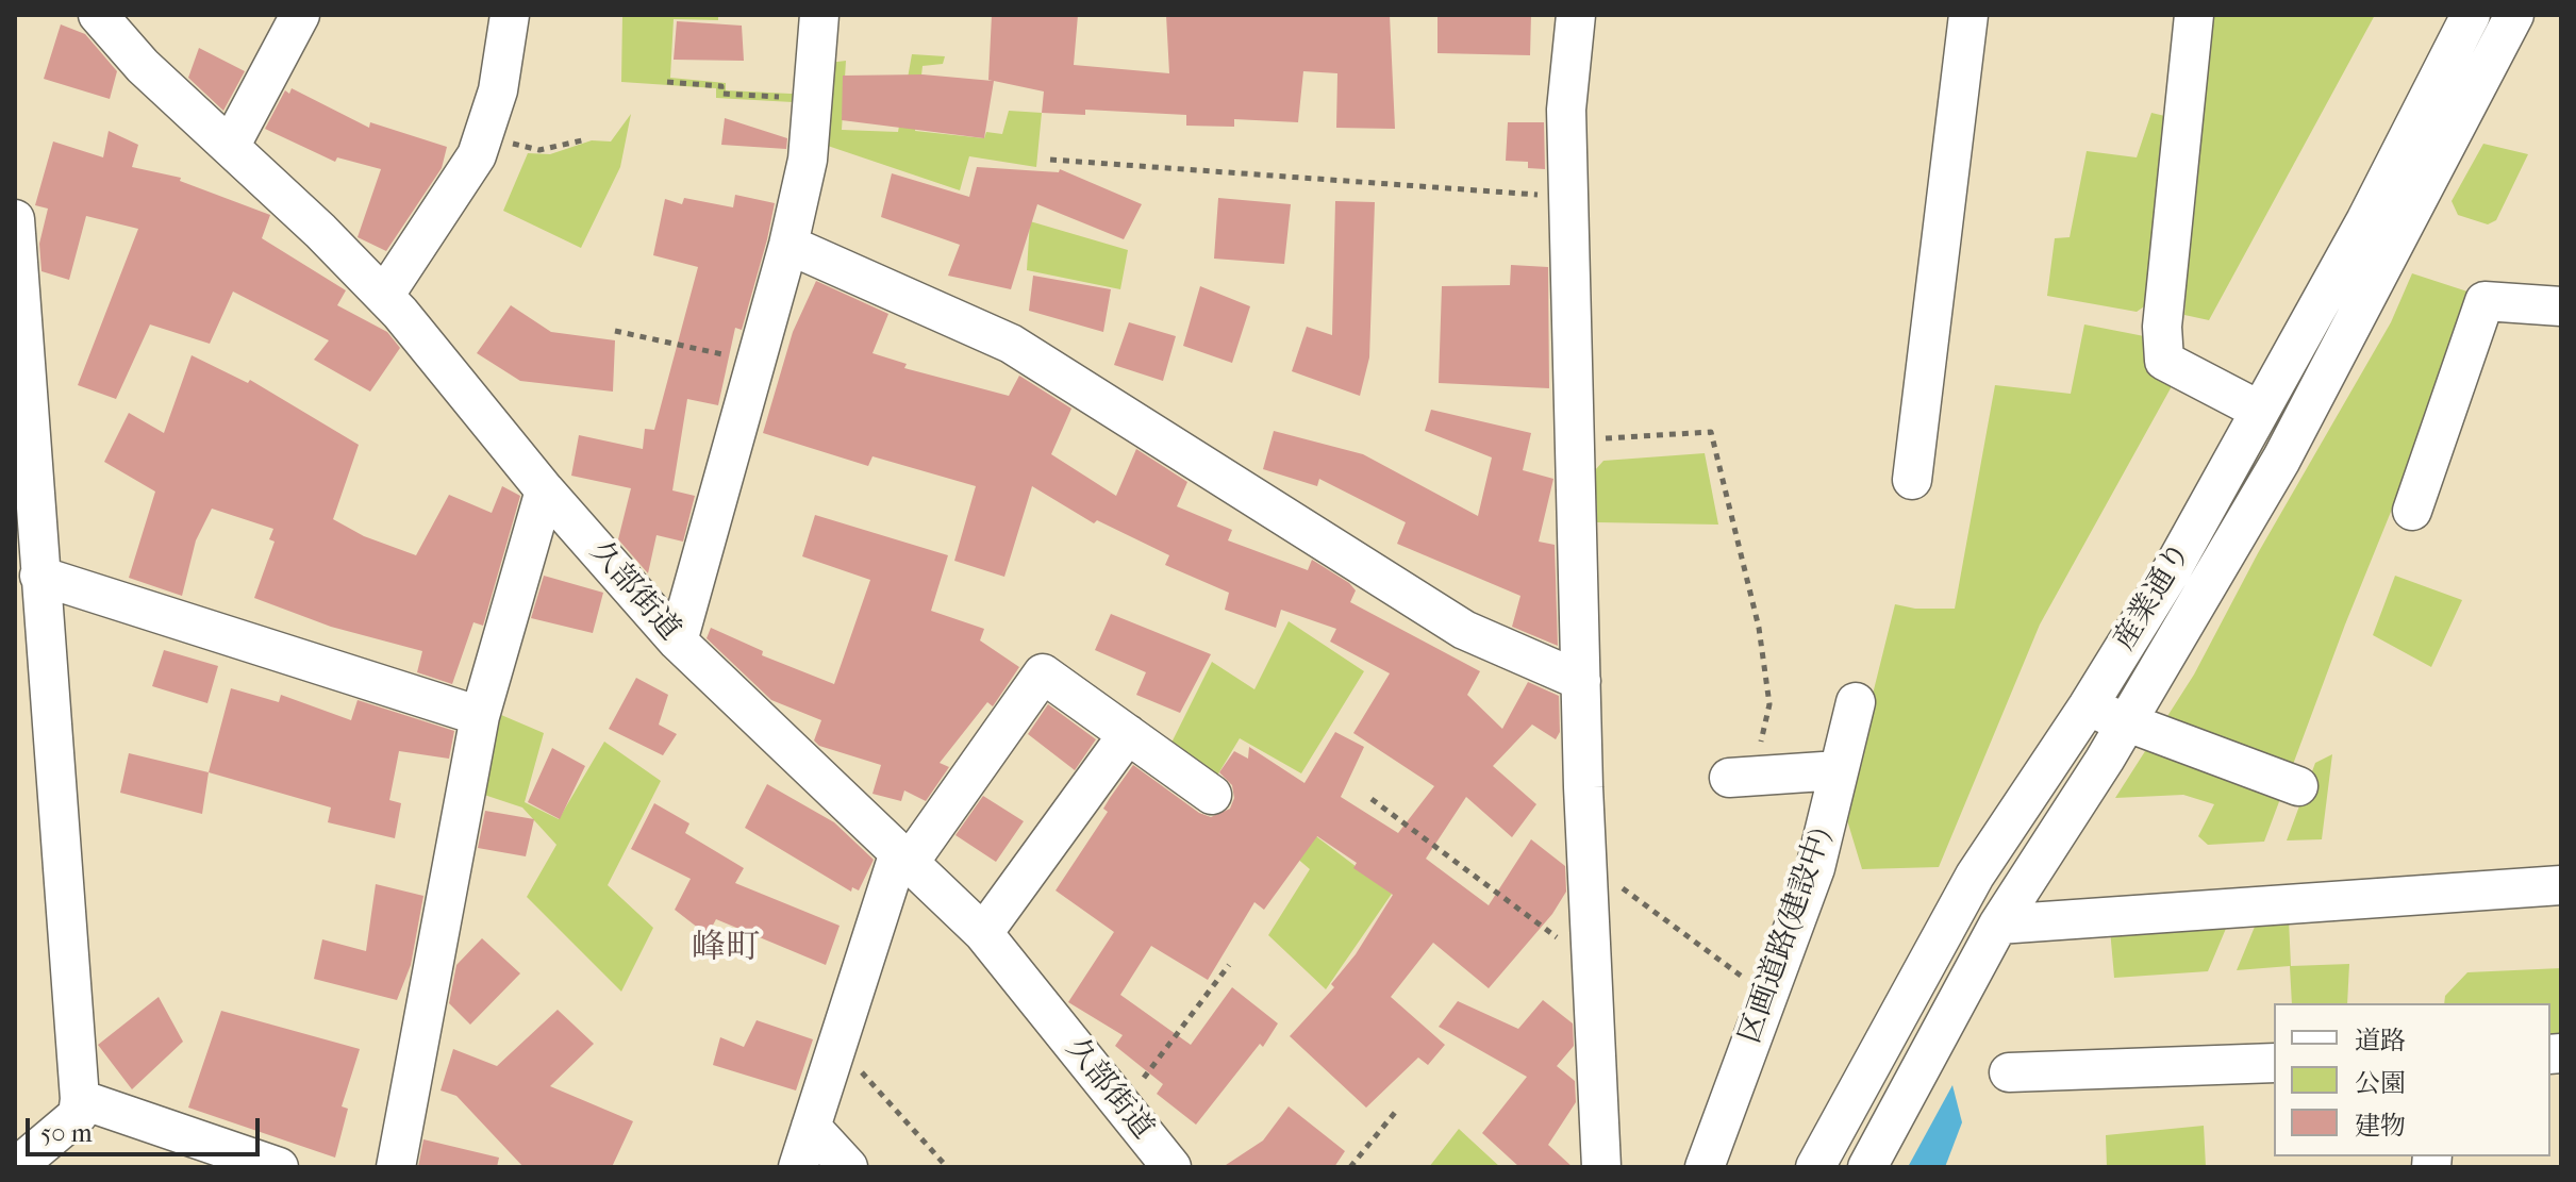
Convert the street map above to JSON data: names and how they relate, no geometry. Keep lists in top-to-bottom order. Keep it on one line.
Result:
{"streets":{"street":["久部街道","産業通り","区画道路(建設中)"]},"districts":["峰町"],"legend":["道路","公園","建物"],"scale_bar":"50 m"}
